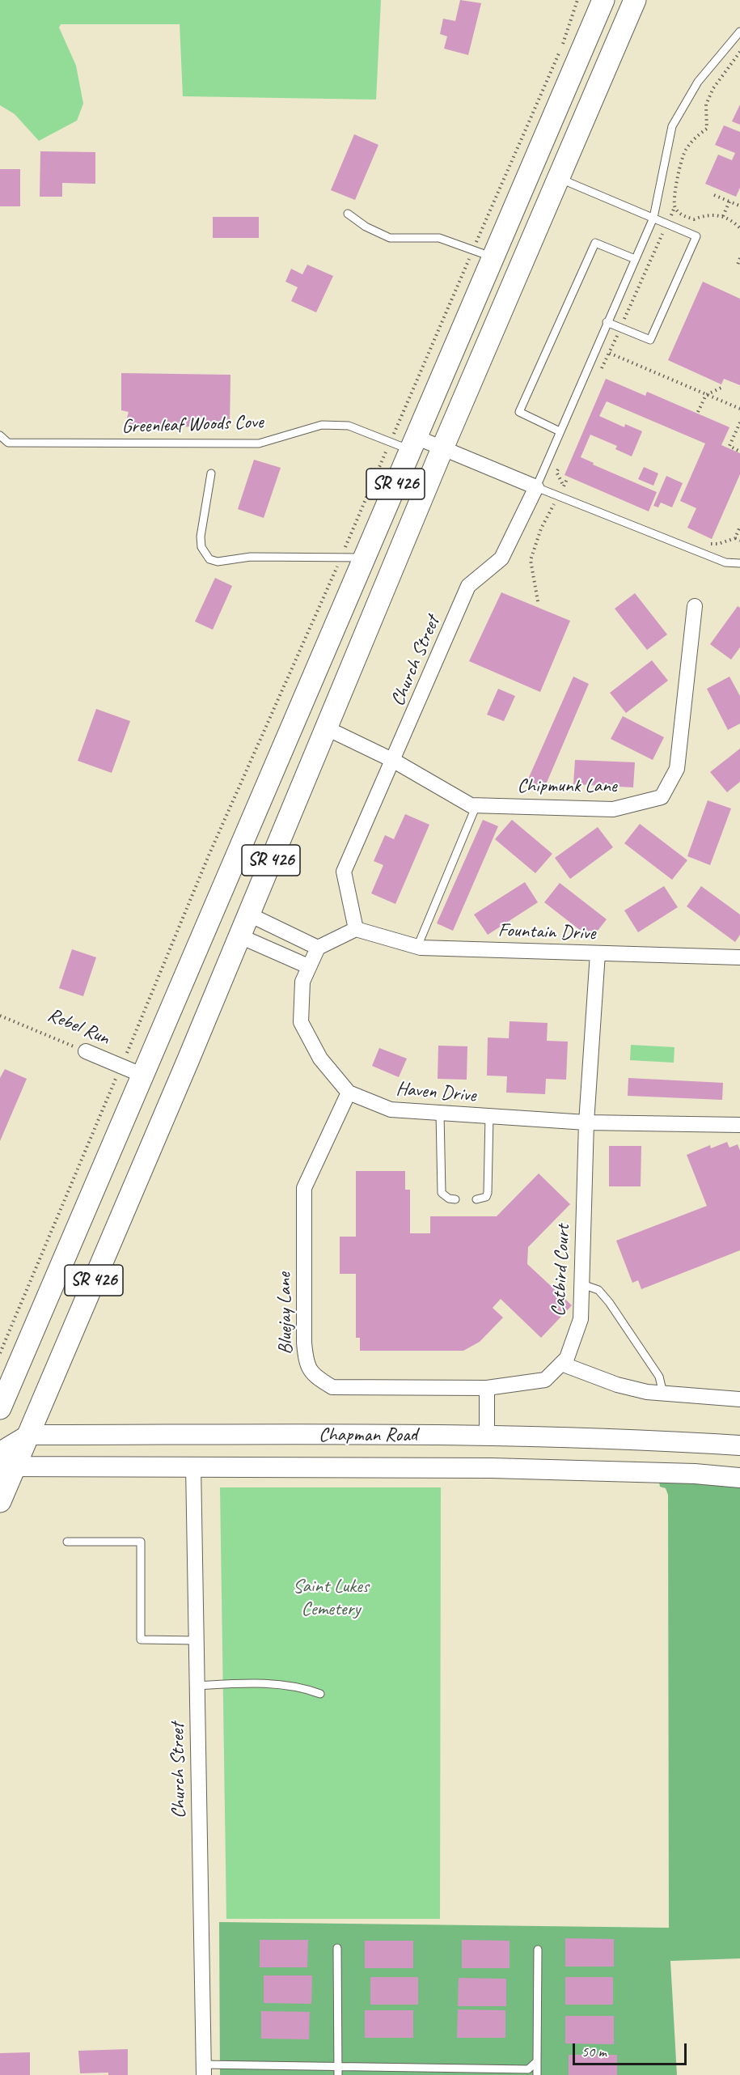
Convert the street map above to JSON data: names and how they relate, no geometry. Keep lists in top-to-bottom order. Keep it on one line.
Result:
{"streets":{"main road":["SR 426"],"street":["Church Street","Chipmunk Lane","Fountain Drive","Rebel Run","Haven Drive","Catbird Court","Bluejay Lane","Chapman Road"],"lane":["Greenleaf Woods Cove"]},"crossings":[["Greenleaf Woods Cove","SR 426"],["SR 426","Chipmunk Lane"],["SR 426","Rebel Run"],["SR 426","Chapman Road"],["Church Street","Chipmunk Lane"],["Church Street","Fountain Drive"],["Church Street","Chapman Road"],["Fountain Drive","Catbird Court"],["Haven Drive","Catbird Court"],["Haven Drive","Bluejay Lane"],["Catbird Court","Bluejay Lane"]],"parks":["Saint Lukes Cemetery"],"scale_bar":"50 m"}
